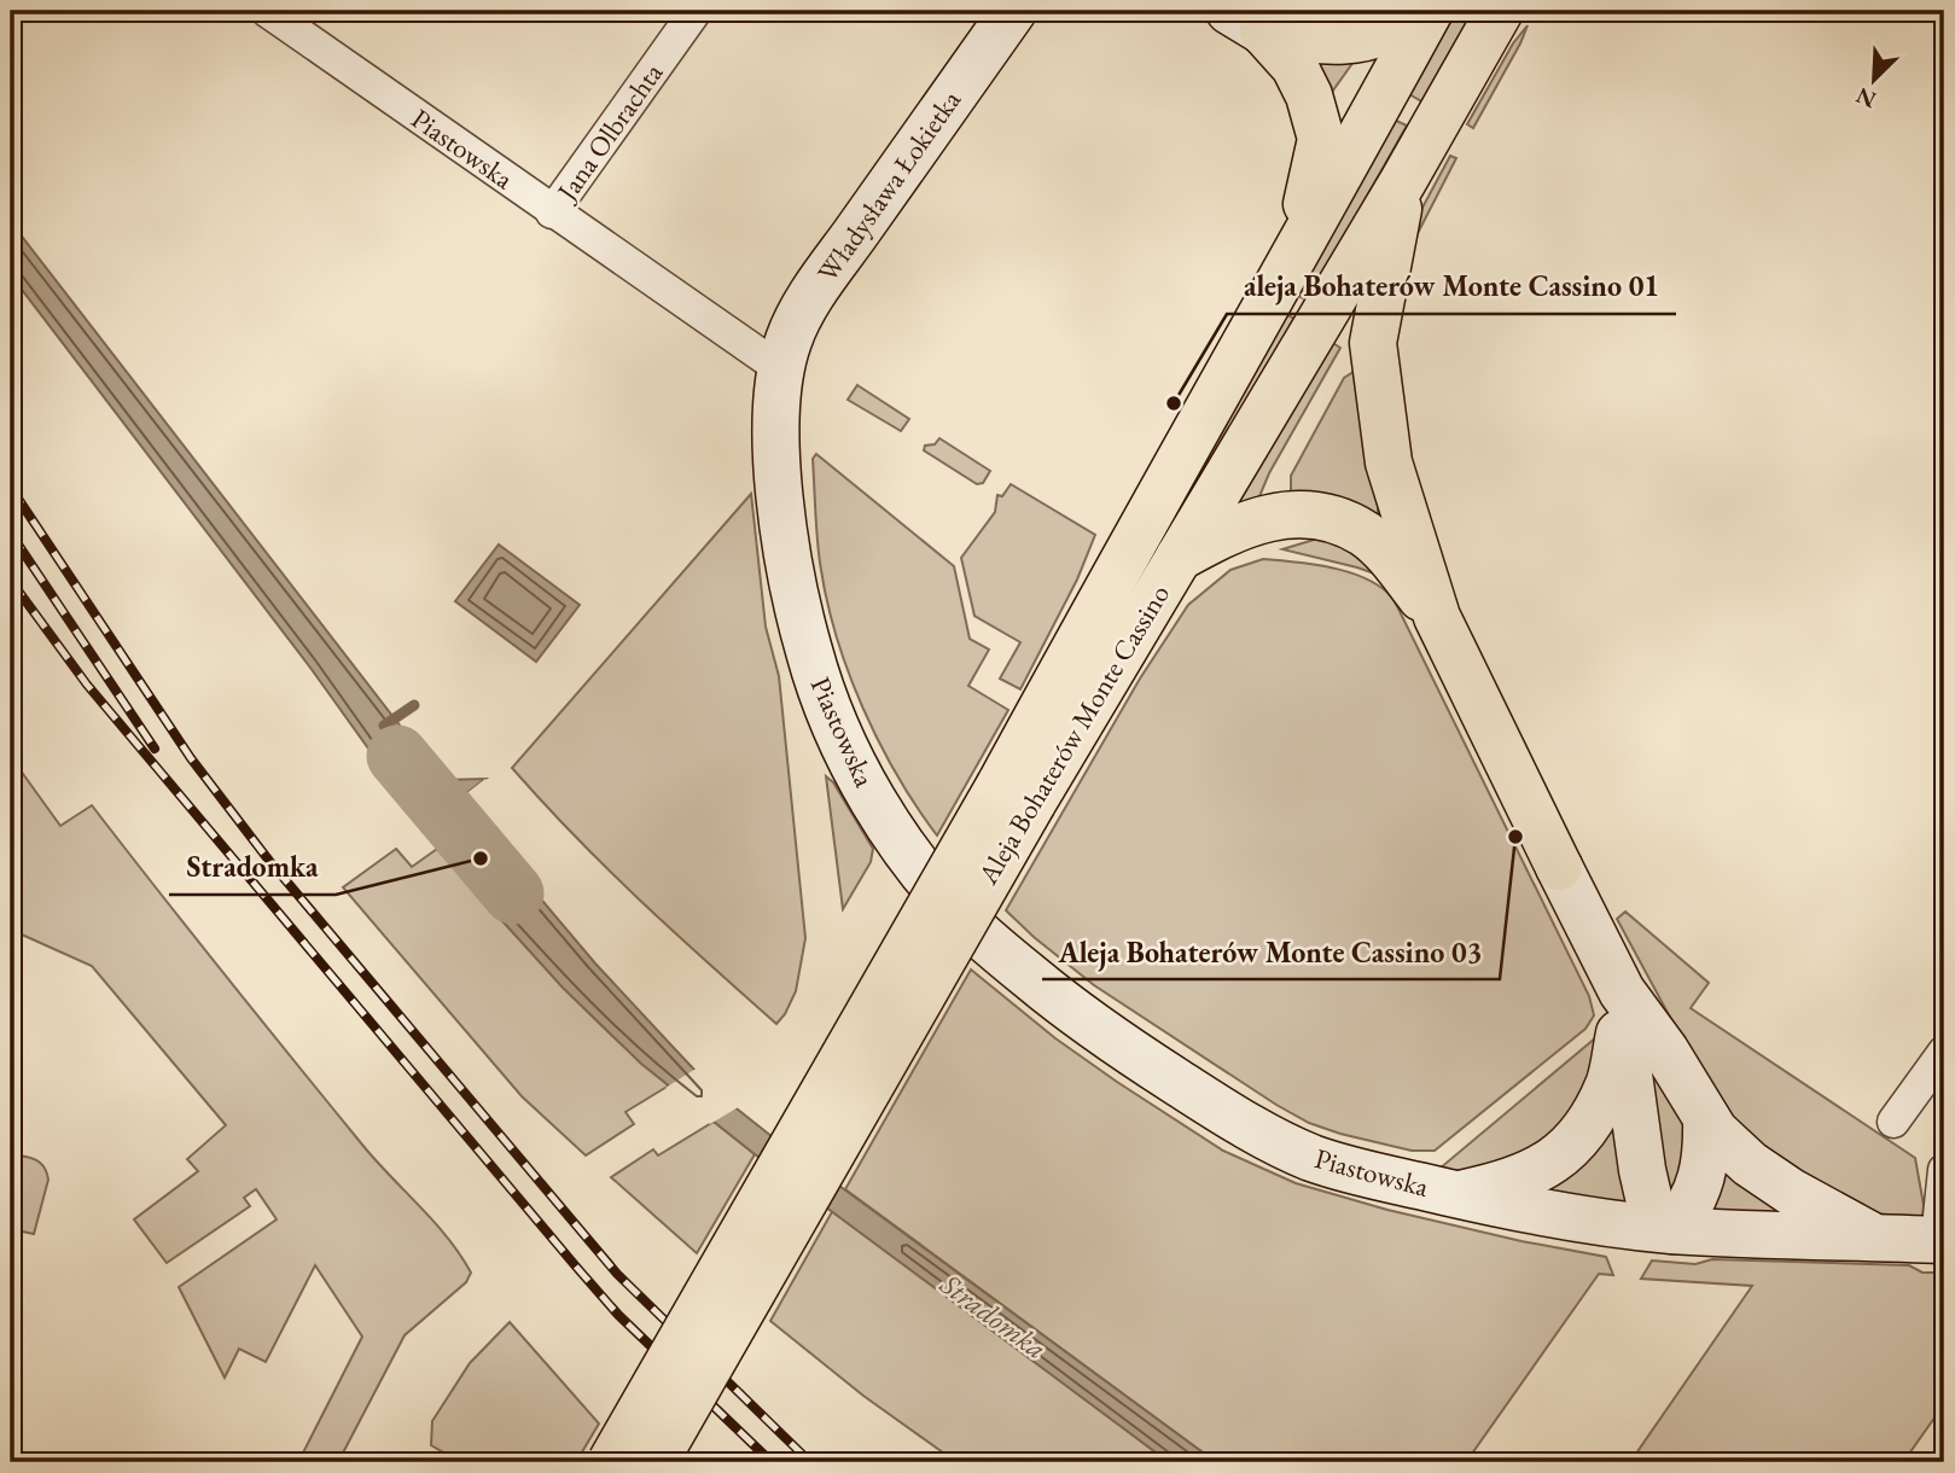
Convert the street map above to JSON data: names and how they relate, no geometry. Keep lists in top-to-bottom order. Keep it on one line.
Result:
{"streets":{"main road":["Aleja Bohaterów Monte Cassino"],"street":["Jana Olbrachta","Piastowska","Władysława Łokietka"]},"crossings":[["Jana Olbrachta","Piastowska"],["Piastowska","Władysława Łokietka"]],"water":["Stradomka"],"places":["aleja Bohaterów Monte Cassino 01","Aleja Bohaterów Monte Cassino 03","Stradomka"],"north":"bottom left"}
